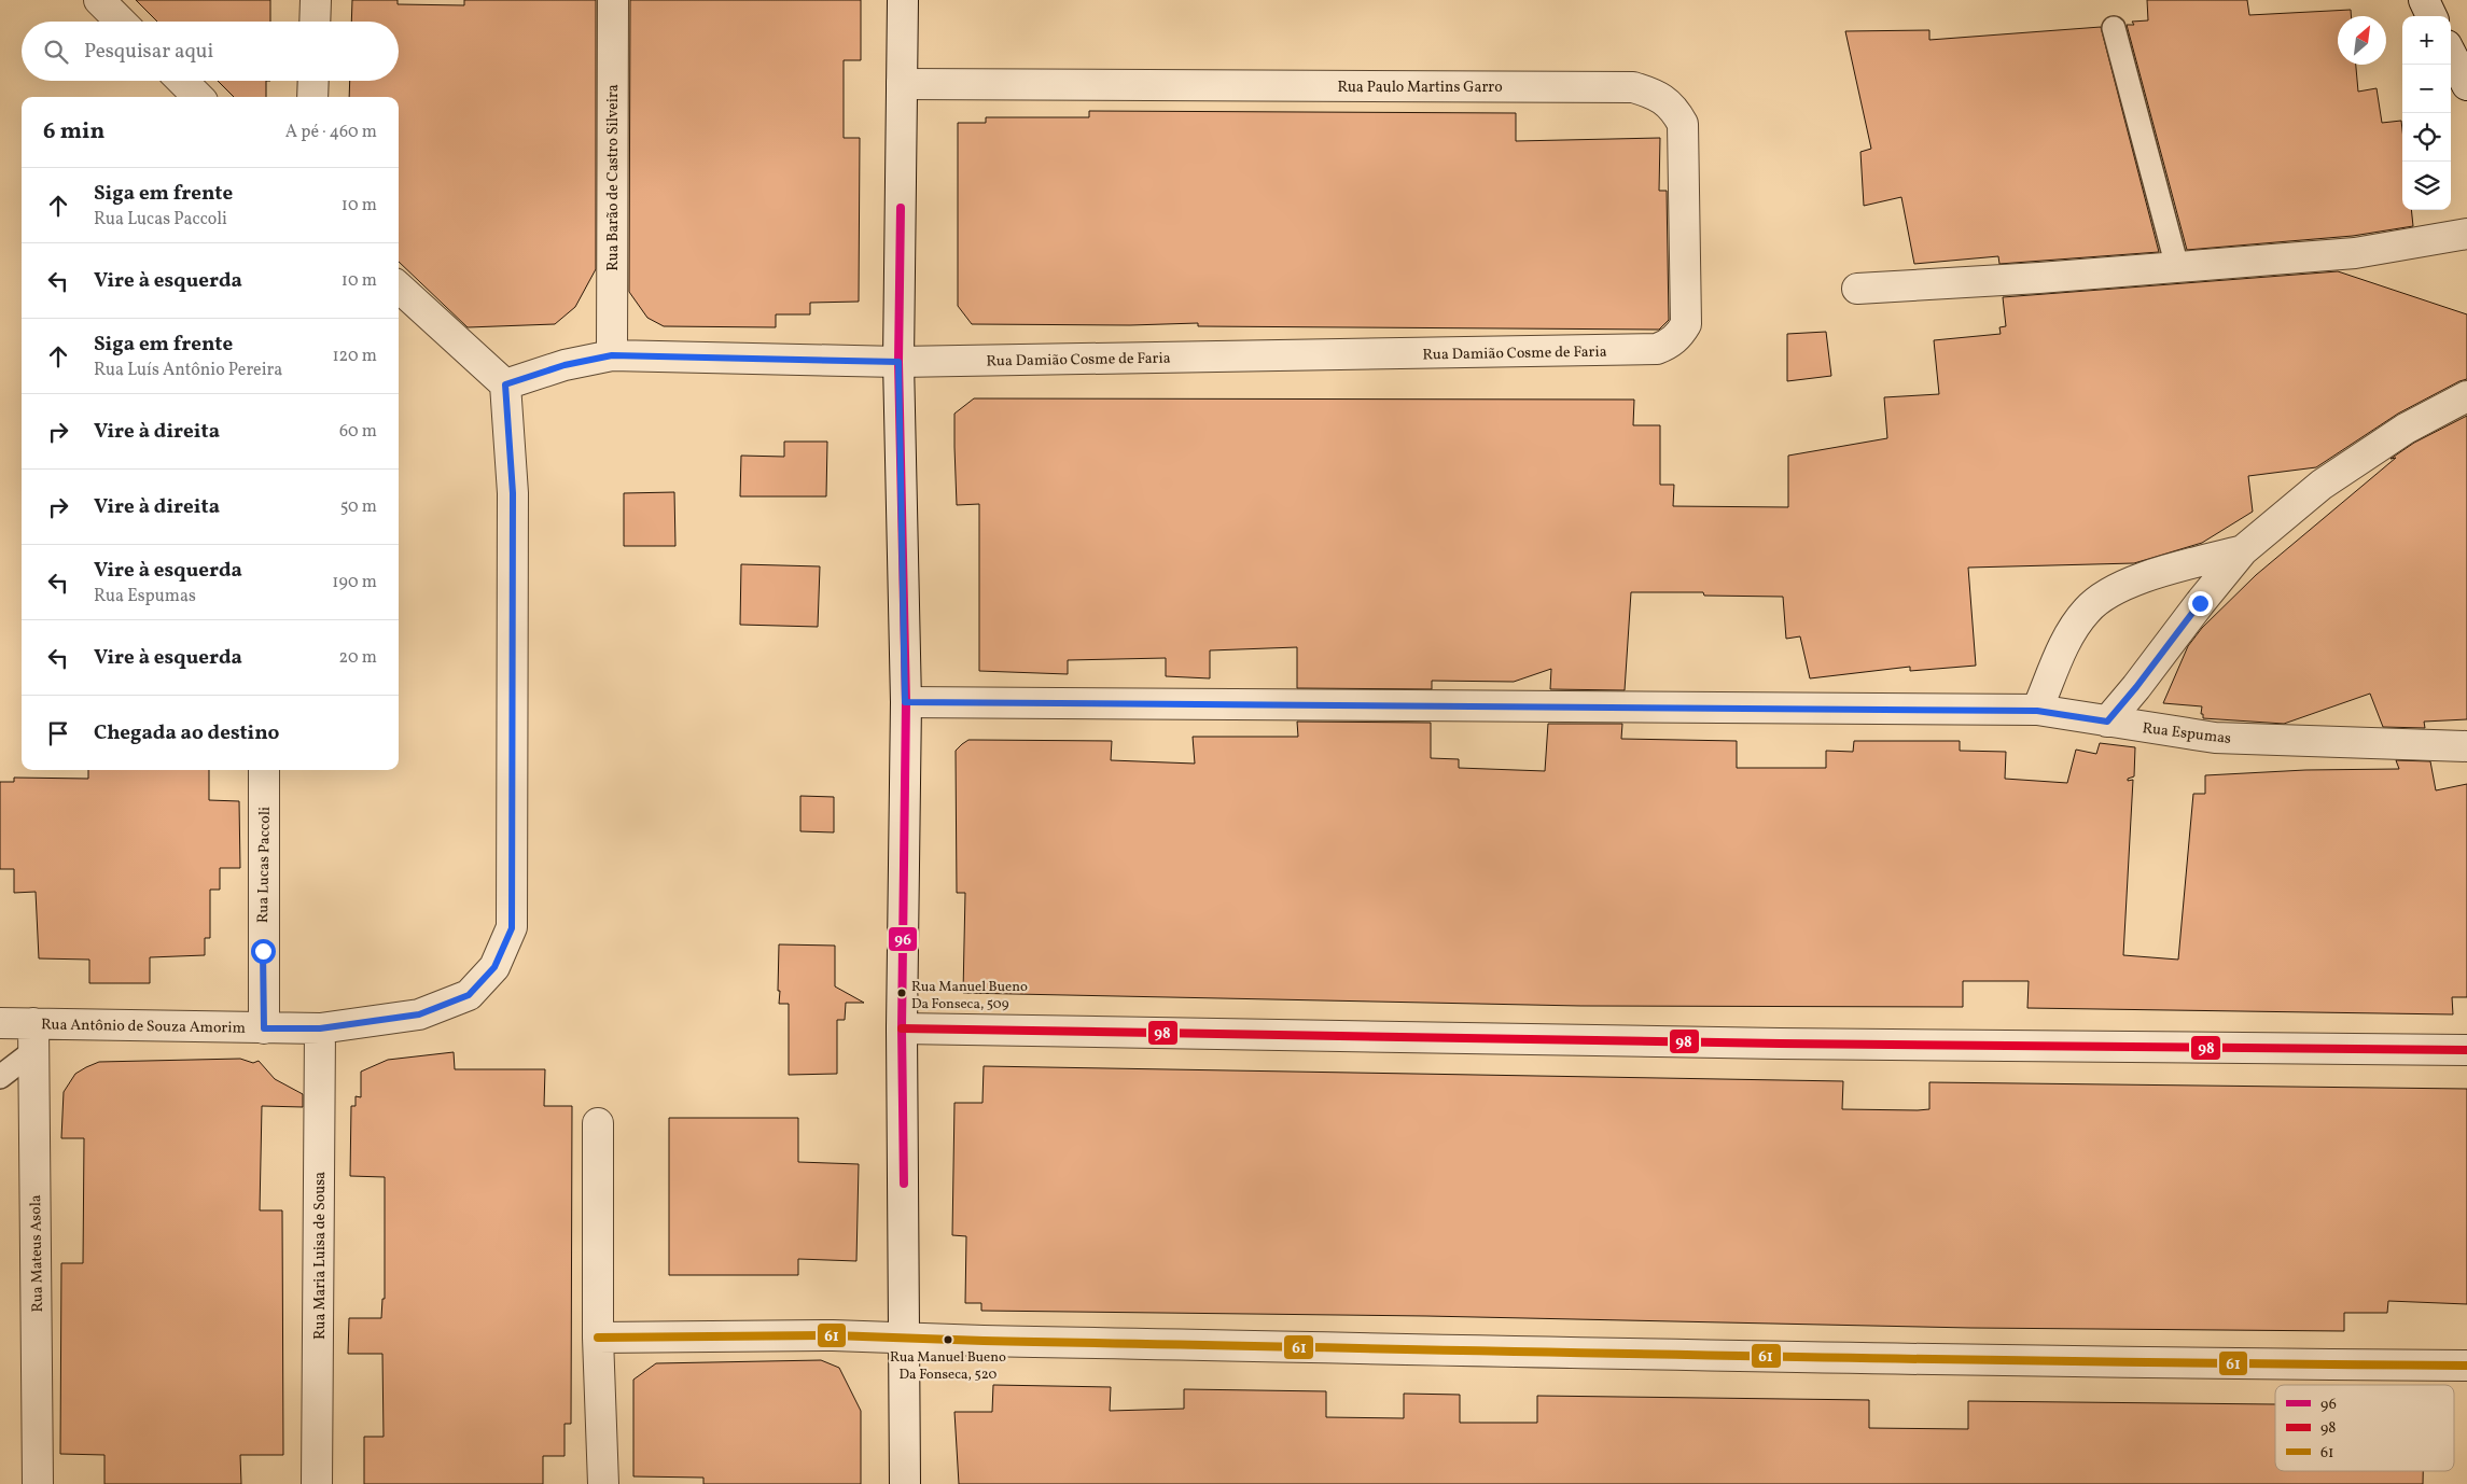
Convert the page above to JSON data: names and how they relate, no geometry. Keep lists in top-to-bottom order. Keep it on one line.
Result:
{"streets":{"street":["Rua Paulo Martins Garro","Rua Barão de Castro Silveira","Rua Damião Cosme de Faria","Rua Espumas","Rua Lucas Paccoli","Rua Antônio de Souza Amorim","Rua Mateus Asola","Rua Maria Luisa de Sousa"]},"crossings":[["Rua Paulo Martins Garro","Rua Damião Cosme de Faria"],["Rua Barão de Castro Silveira","Rua Damião Cosme de Faria"],["Rua Damião Cosme de Faria","Rua Antônio de Souza Amorim"],["Rua Lucas Paccoli","Rua Antônio de Souza Amorim"],["Rua Antônio de Souza Amorim","Rua Mateus Asola"],["Rua Antônio de Souza Amorim","Rua Maria Luisa de Sousa"]],"places":["Rua Manuel Bueno Da Fonseca, 509","Rua Manuel Bueno Da Fonseca, 520"],"lines":["transit line 96","transit line 98","transit line 61"],"legend":["96","98","61"],"north":"top right","page":{"map_buttons":["+","−"],"search":"Pesquisar aqui","heading":["6 min","A pé · 460 m"],"list":[["Siga em frente","Rua Lucas Paccoli","10 m"],["Vire à esquerda","10 m"],["Siga em frente","Rua Luís Antônio Pereira","120 m"],["Vire à direita","60 m"],["Vire à direita","50 m"],["Vire à esquerda","Rua Espumas","190 m"],["Vire à esquerda","20 m"],"Chegada ao destino"]}}
